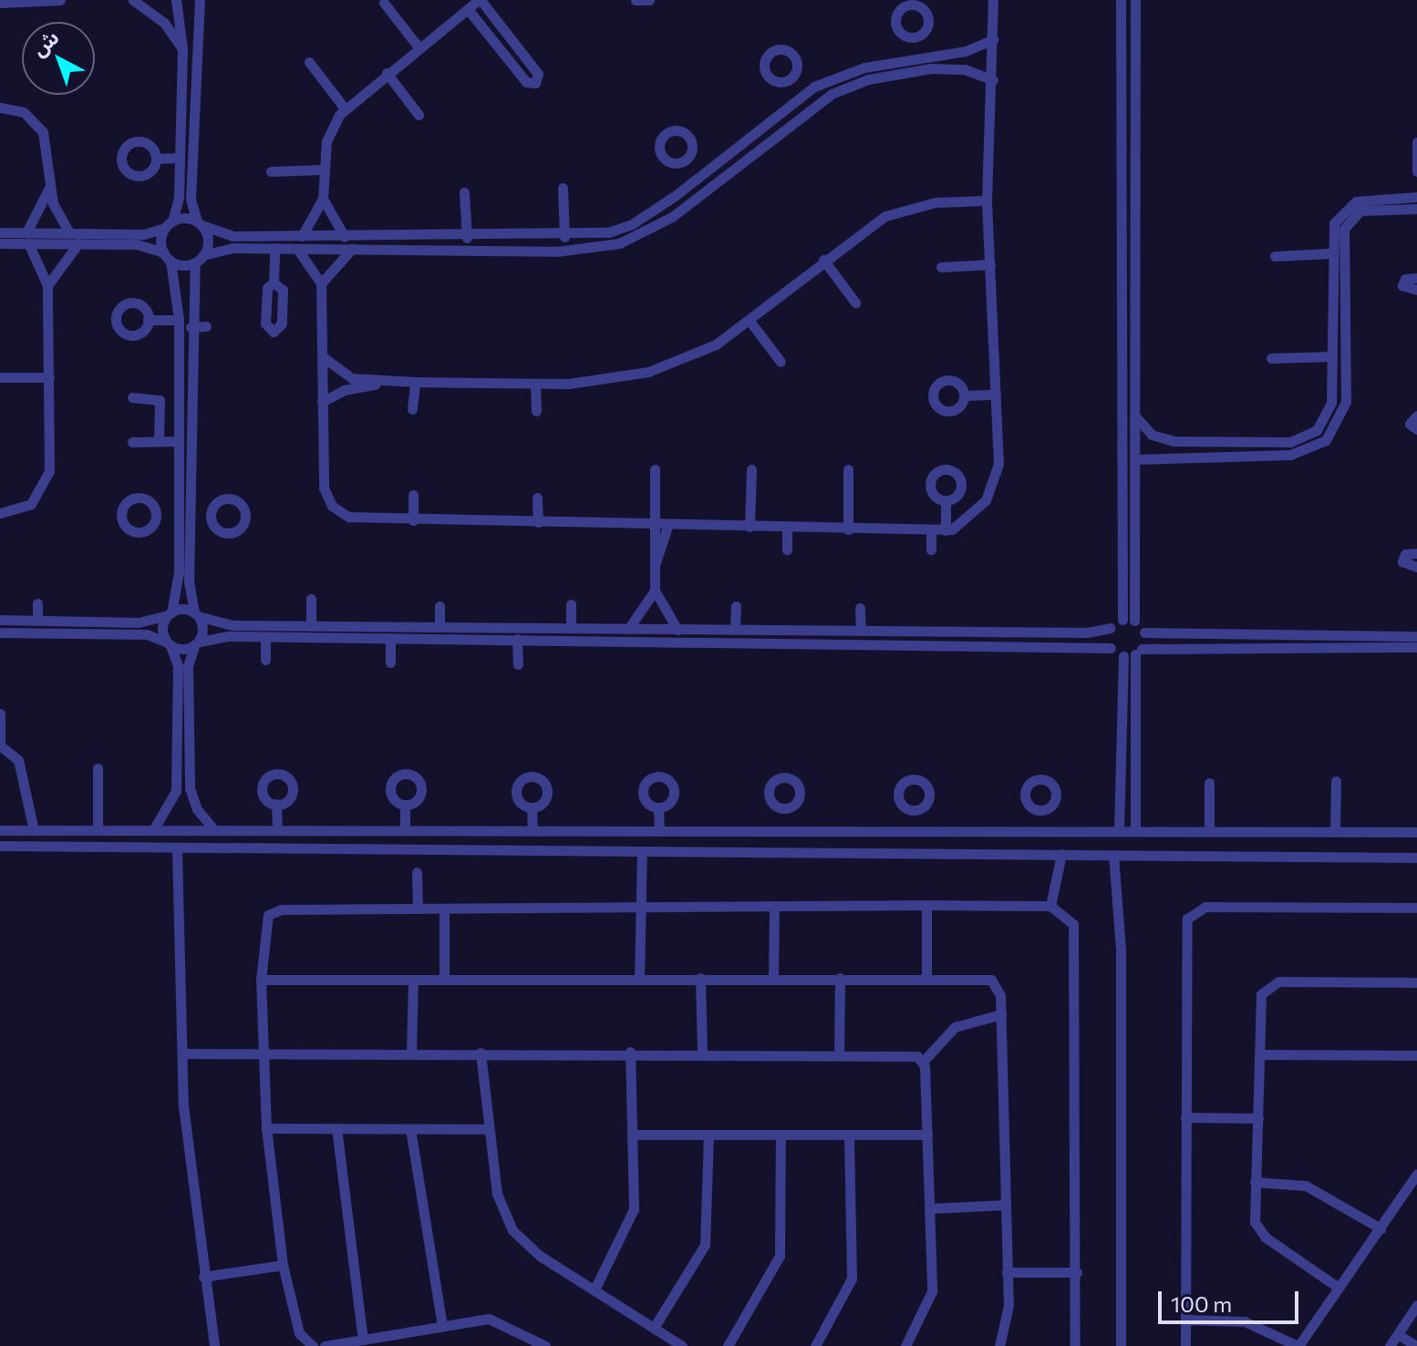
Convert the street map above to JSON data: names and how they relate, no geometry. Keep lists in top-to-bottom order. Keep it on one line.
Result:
{"scale_bar":"100 m","north":"top left"}
